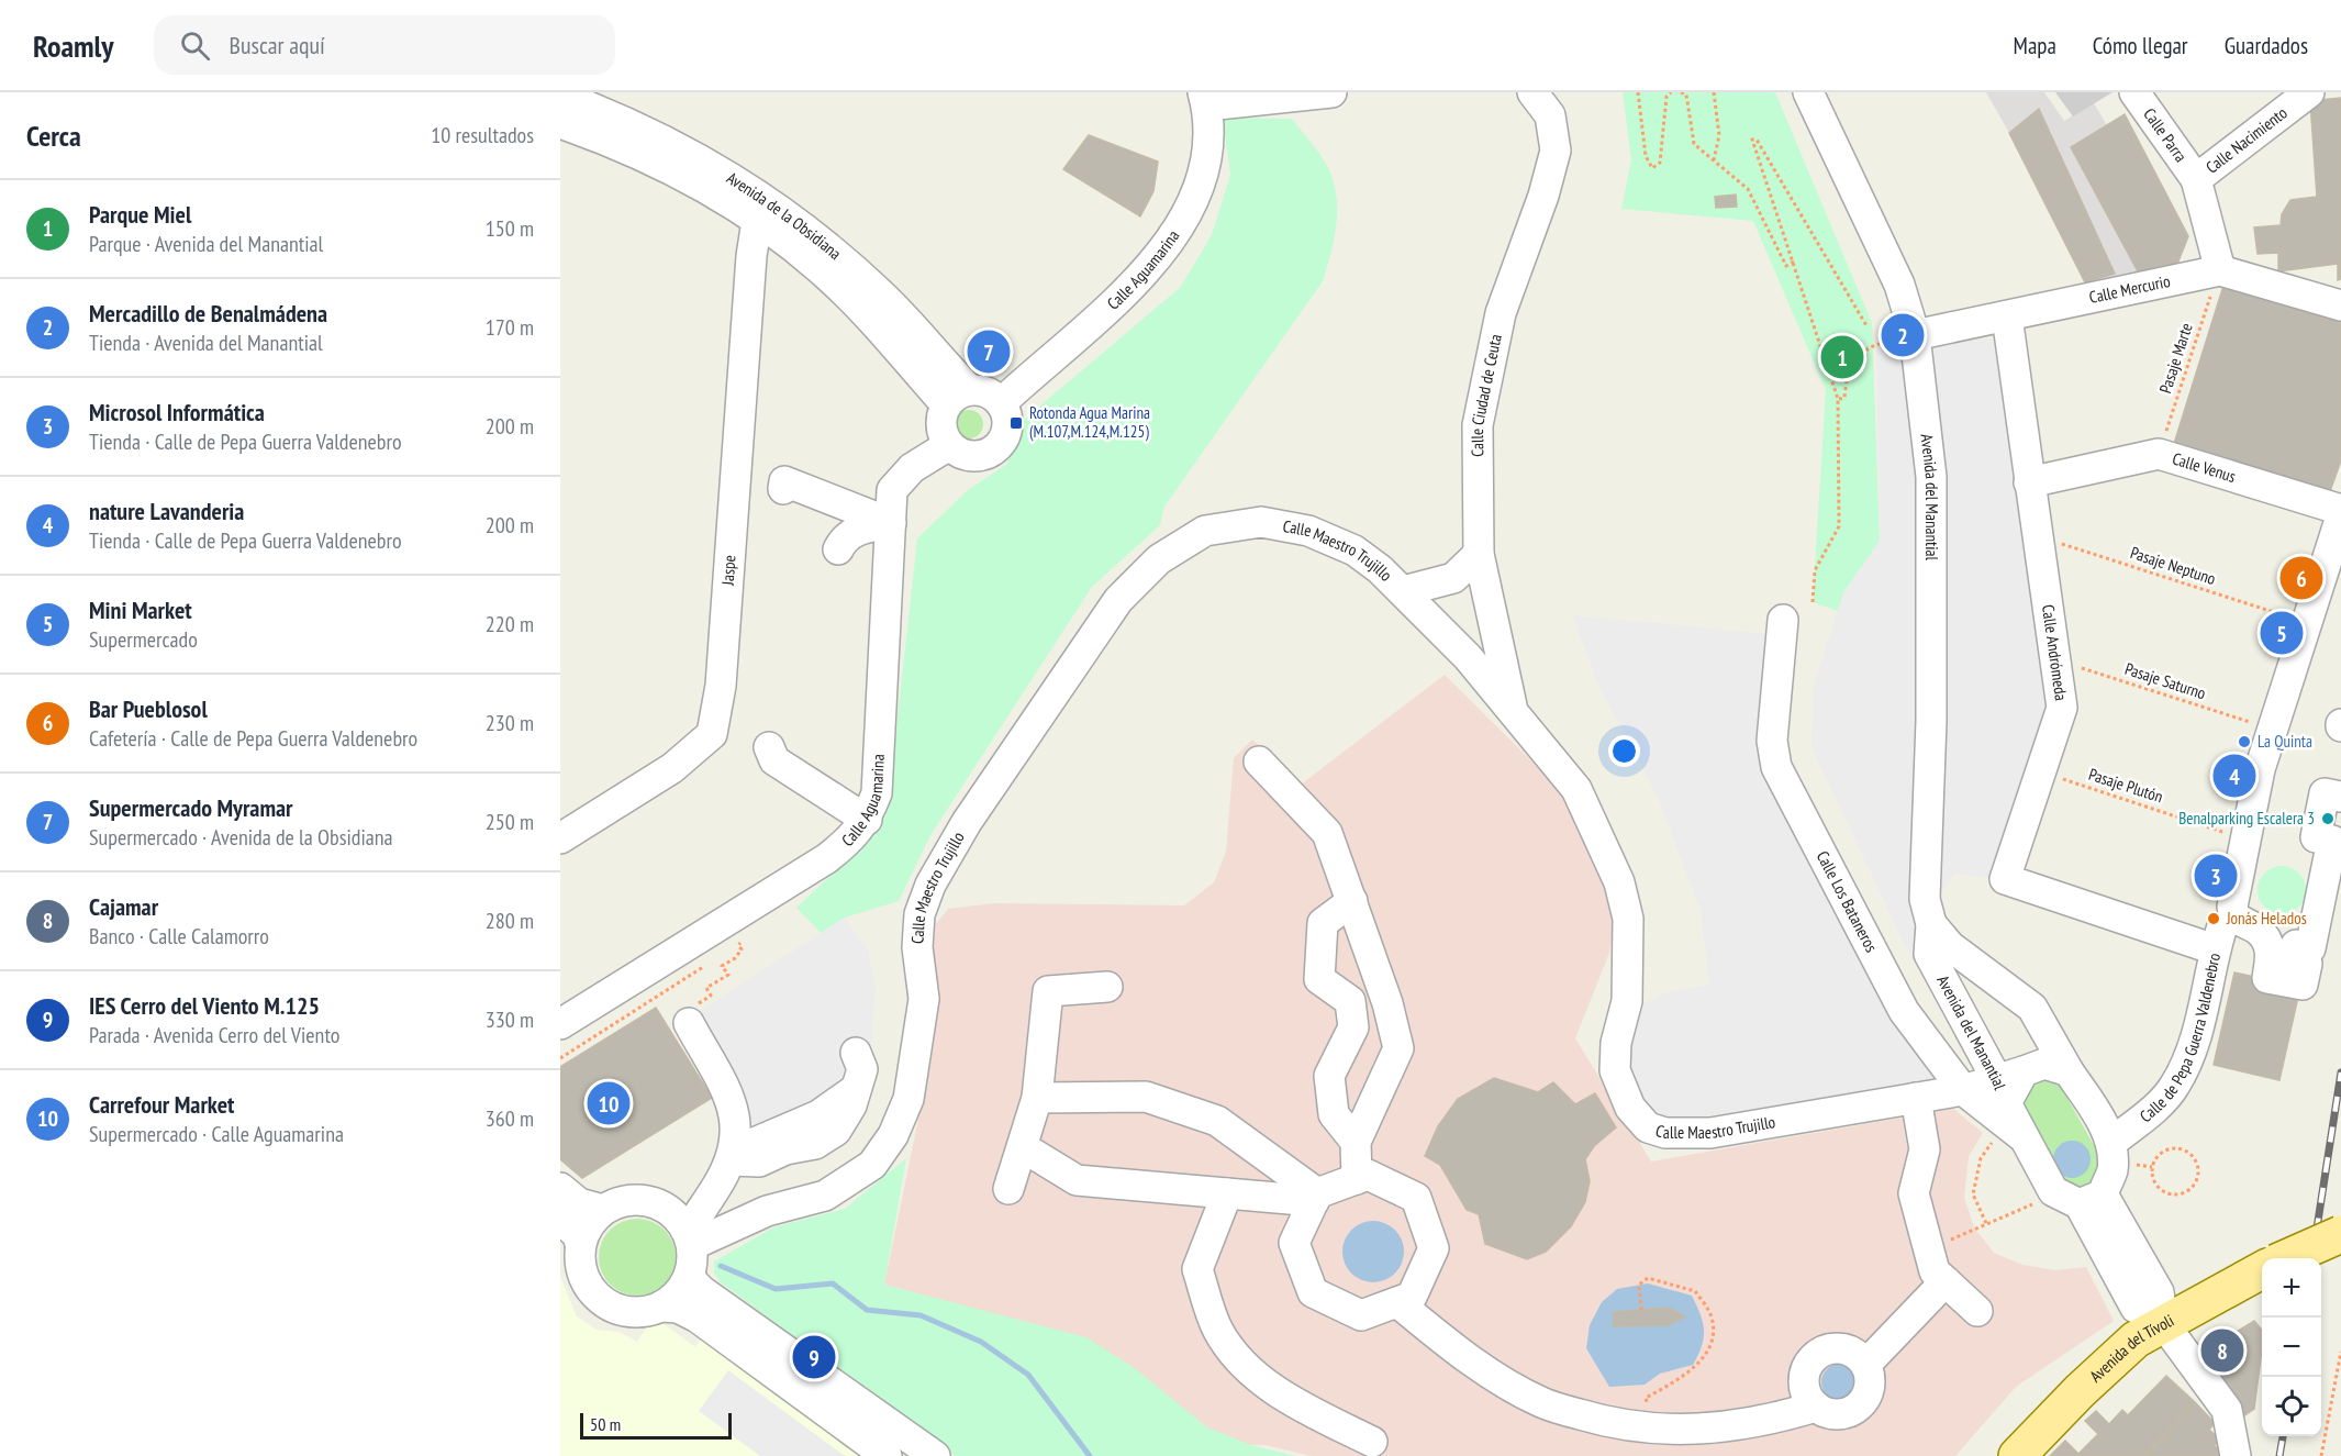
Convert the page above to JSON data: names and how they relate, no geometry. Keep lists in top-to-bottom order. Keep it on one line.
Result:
{"streets":{"main road":["Avenida del Tívoli"],"street":["Calle Parra","Calle Nacimiento","Avenida de la Obsidiana","Calle Aguamarina","Calle Mercurio","Calle Ciudad de Ceuta","Calle Venus","Avenida del Manantial","Calle Maestro Trujillo","Jaspe","Calle Andrómeda","Calle Los Bataneros","Calle de Pepa Guerra Valdenebro"],"path":["Pasaje Marte","Pasaje Neptuno","Pasaje Saturno","Pasaje Plutón"]},"crossings":[["Calle Parra","Calle Nacimiento"],["Calle Nacimiento","Calle Mercurio"],["Calle Nacimiento","Pasaje Marte"],["Avenida de la Obsidiana","Calle Aguamarina"],["Avenida de la Obsidiana","Jaspe"],["Calle Mercurio","Pasaje Marte"],["Calle Mercurio","Avenida del Manantial"],["Calle Mercurio","Calle Andrómeda"],["Pasaje Marte","Calle Venus"],["Calle Ciudad de Ceuta","Calle Maestro Trujillo"],["Calle Venus","Calle Andrómeda"],["Calle Venus","Calle de Pepa Guerra Valdenebro"],["Avenida del Manantial","Calle Maestro Trujillo"],["Avenida del Manantial","Calle Los Bataneros"],["Avenida del Manantial","Calle de Pepa Guerra Valdenebro"],["Calle Maestro Trujillo","Calle Los Bataneros"],["Calle Maestro Trujillo","Calle de Pepa Guerra Valdenebro"],["Pasaje Neptuno","Calle Andrómeda"],["Pasaje Neptuno","Calle de Pepa Guerra Valdenebro"],["Calle Andrómeda","Pasaje Saturno"],["Calle Andrómeda","Pasaje Plutón"],["Calle Andrómeda","Calle de Pepa Guerra Valdenebro"],["Pasaje Saturno","Calle de Pepa Guerra Valdenebro"],["Pasaje Plutón","Calle de Pepa Guerra Valdenebro"],["Calle Los Bataneros","Calle de Pepa Guerra Valdenebro"]],"places":{"transit":["Rotonda Agua Marina (M.107,M.124,M.125)"],"other":["La Quinta","Benalparking Escalera 3","Jonás Helados"]},"scale_bar":"50 m","page":{"header":"Roamly","search":"Buscar aquí","nav":["Mapa","Cómo llegar","Guardados"],"heading":["Cerca","10 resultados"],"list":[{"mark":"1","name":"Parque Miel","note":"Parque · Avenida del Manantial","value":"150 m"},{"mark":"2","name":"Mercadillo de Benalmádena","note":"Tienda · Avenida del Manantial","value":"170 m"},{"mark":"3","name":"Microsol Informática","note":"Tienda · Calle de Pepa Guerra Valdenebro","value":"200 m"},{"mark":"4","name":"nature Lavanderia","note":"Tienda · Calle de Pepa Guerra Valdenebro","value":"200 m"},{"mark":"5","name":"Mini Market","note":"Supermercado","value":"220 m"},{"mark":"6","name":"Bar Pueblosol","note":"Cafetería · Calle de Pepa Guerra Valdenebro","value":"230 m"},{"mark":"7","name":"Supermercado Myramar","note":"Supermercado · Avenida de la Obsidiana","value":"250 m"},{"mark":"8","name":"Cajamar","note":"Banco · Calle Calamorro","value":"280 m"},{"mark":"9","name":"IES Cerro del Viento M.125","note":"Parada · Avenida Cerro del Viento","value":"330 m"},{"mark":"10","name":"Carrefour Market","note":"Supermercado · Calle Aguamarina","value":"360 m"}],"pins":["2","7","1","6","5","4","3","10","8","9"],"map_buttons":["+","−"],"scale":"50 m"}}
